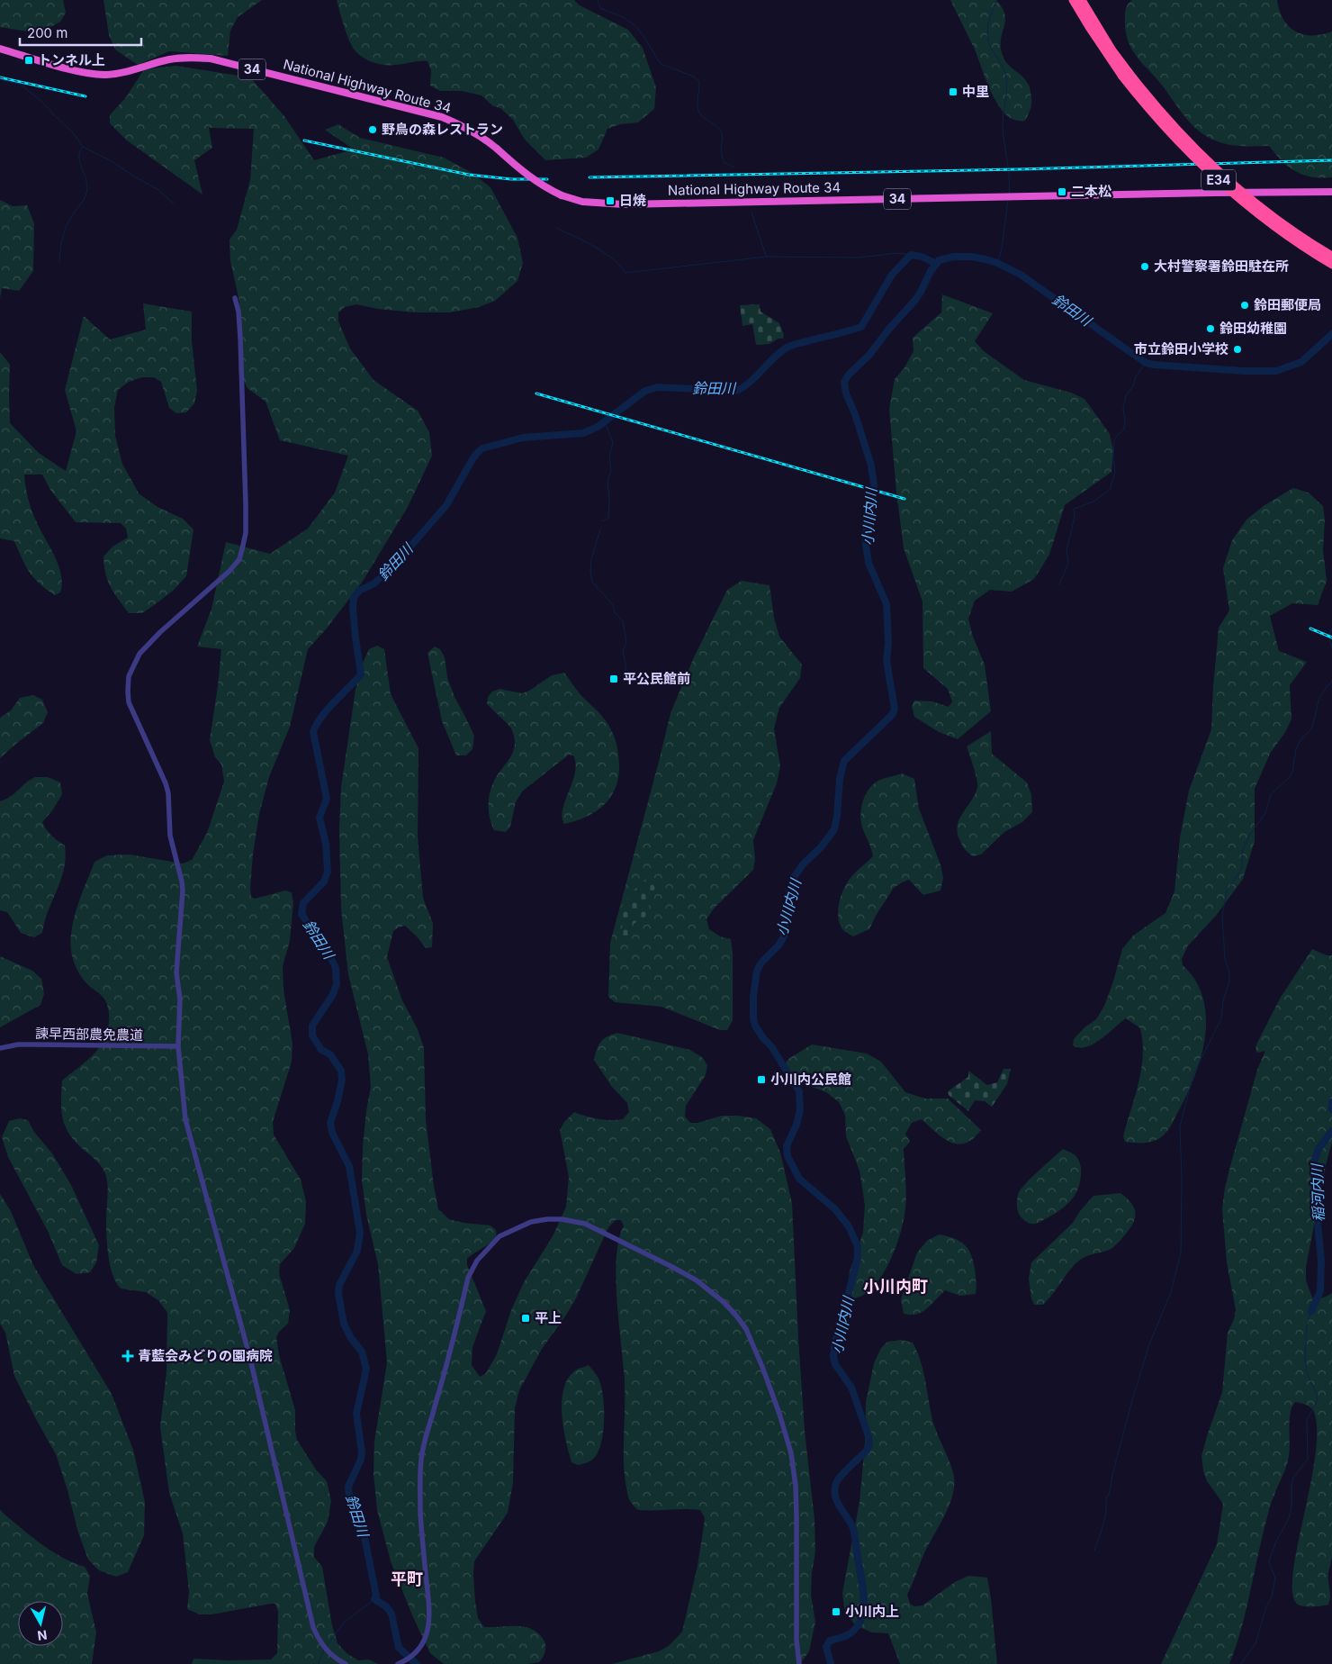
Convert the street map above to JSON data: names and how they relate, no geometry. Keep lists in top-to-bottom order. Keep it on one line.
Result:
{"streets":{"highway":["34","National Highway Route 34","E34"],"street":["諫早西部農免農道"]},"districts":["小川内町","平町"],"water":["鈴田川","小川内川","稲河内川"],"places":{"transit":["トンネル上","中里","二本松","日焼","平公民館前","小川内公民館","平上","小川内上"],"other":["野鳥の森レストラン","大村警察署鈴田駐在所","鈴田郵便局","鈴田幼稚園","市立鈴田小学校"],"health":["青藍会みどりの園病院"]},"scale_bar":"200 m","north":"bottom"}
